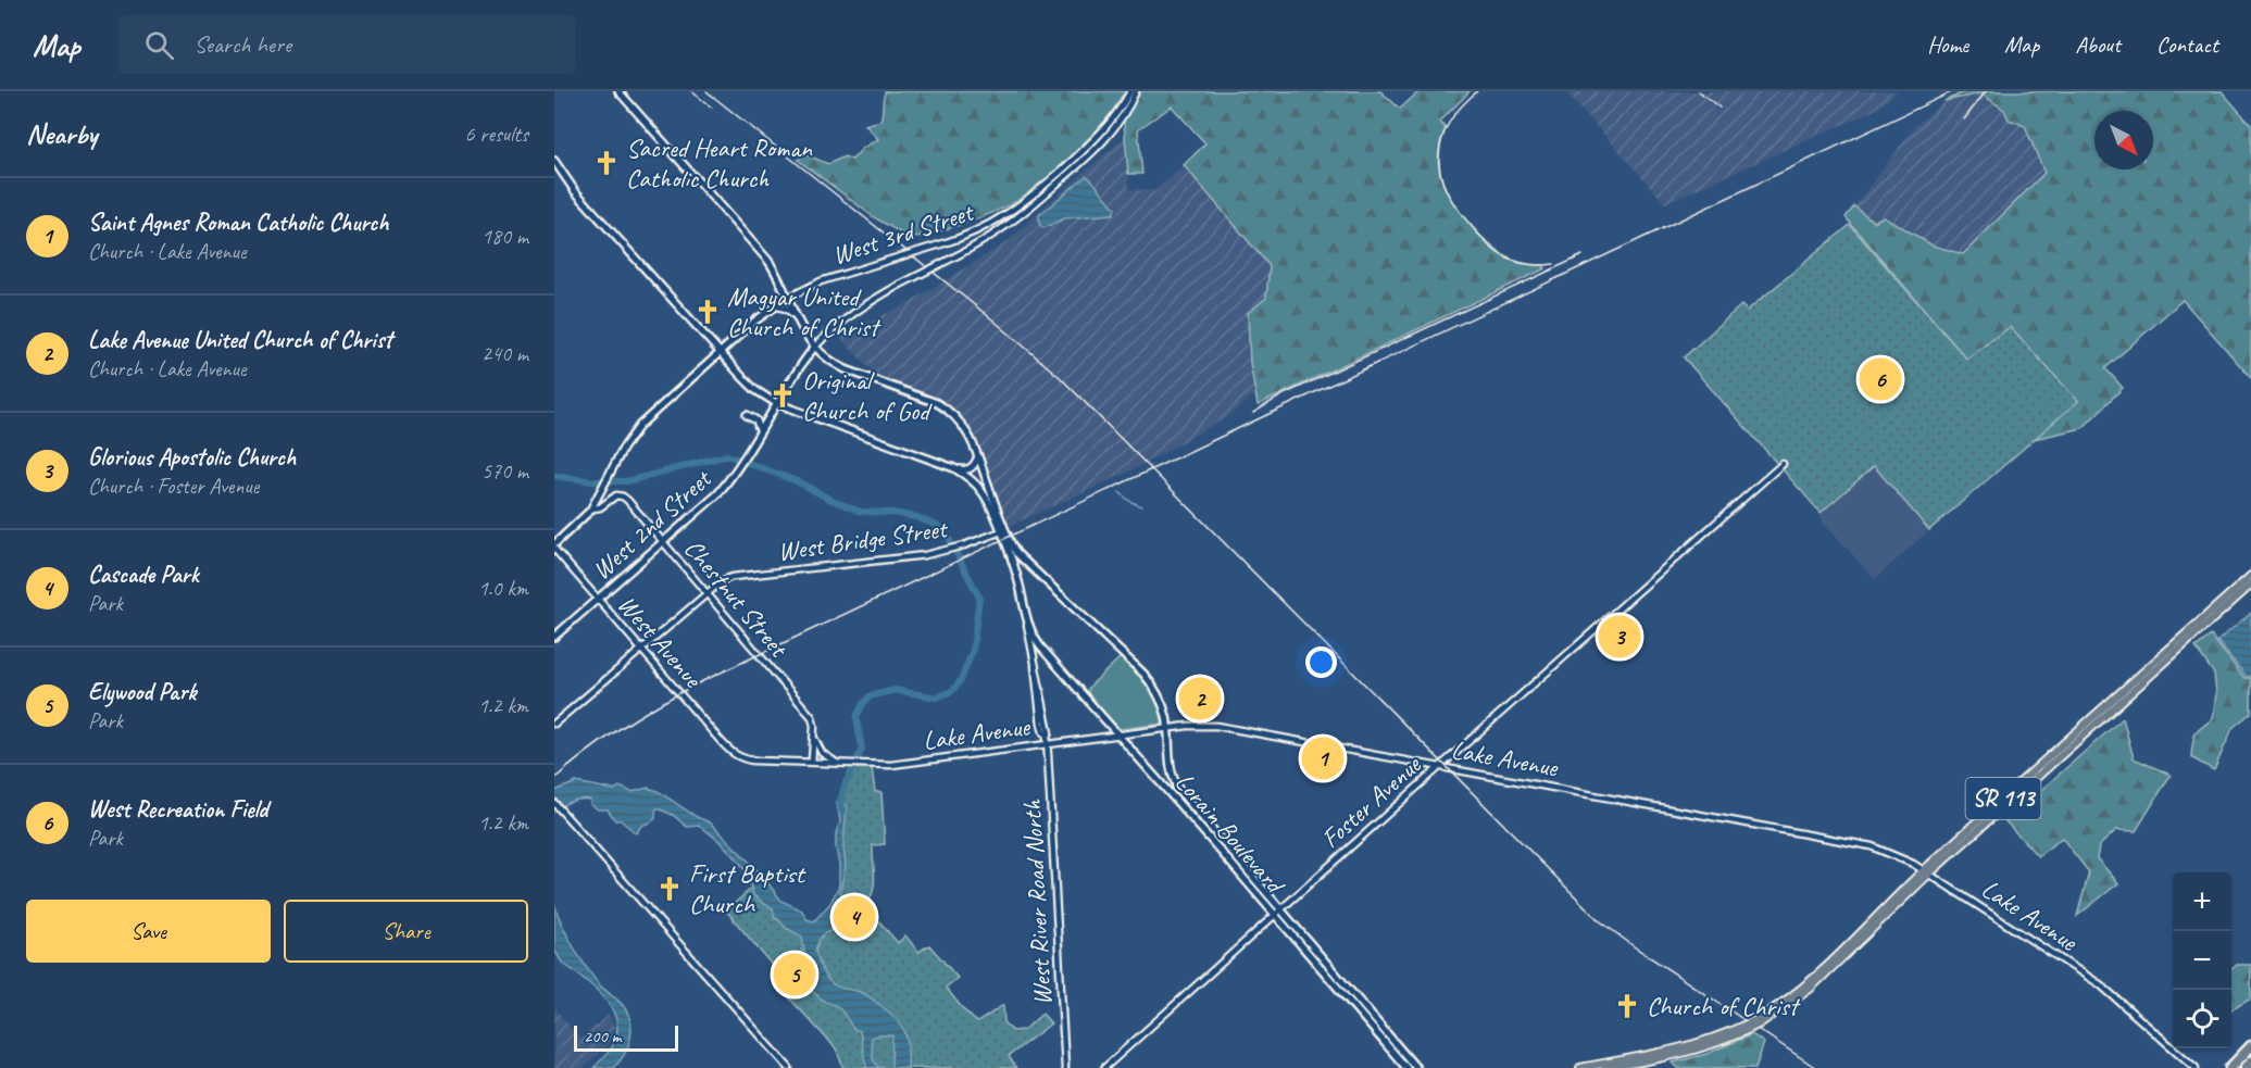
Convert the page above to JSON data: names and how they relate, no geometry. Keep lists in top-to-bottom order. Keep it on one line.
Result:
{"streets":{"main road":["West 3rd Street","West 2nd Street","SR 113","Lorain Boulevard","West River Road North"],"street":["West Bridge Street","Chestnut Street","West Avenue","Lake Avenue","Foster Avenue"]},"crossings":[["West 3rd Street","Chestnut Street"],["West 3rd Street","West Avenue"],["West 3rd Street","West River Road North"],["West 2nd Street","Chestnut Street"],["West 2nd Street","West Avenue"],["West 2nd Street","West River Road North"],["West Bridge Street","Chestnut Street"],["West Bridge Street","West River Road North"],["Chestnut Street","Lake Avenue"],["West Avenue","Lake Avenue"],["Lake Avenue","SR 113"],["Lake Avenue","Foster Avenue"],["Lake Avenue","Lorain Boulevard"],["Lake Avenue","West River Road North"],["Foster Avenue","Lorain Boulevard"],["Lorain Boulevard","West River Road North"]],"places":{"church":["Sacred Heart Roman Catholic Church","Magyar United Church of Christ","Original Church of God","First Baptist Church","Church of Christ"]},"scale_bar":"200 m","north":"bottom right","page":{"header":"Map","search":"Search here","nav":["Home","Map","About","Contact"],"heading":["Nearby","6 results"],"list":[{"mark":"1","name":"Saint Agnes Roman Catholic Church","note":"Church · Lake Avenue","value":"180 m"},{"mark":"2","name":"Lake Avenue United Church of Christ","note":"Church · Lake Avenue","value":"240 m"},{"mark":"3","name":"Glorious Apostolic Church","note":"Church · Foster Avenue","value":"570 m"},{"mark":"4","name":"Cascade Park","note":"Park","value":"1.0 km"},{"mark":"5","name":"Elywood Park","note":"Park","value":"1.2 km"},{"mark":"6","name":"West Recreation Field","note":"Park","value":"1.2 km"}],"pins":["6","3","2","1","4","5"],"map_buttons":["+","−"],"buttons":["Save","Share"],"scale":"200 m"}}
